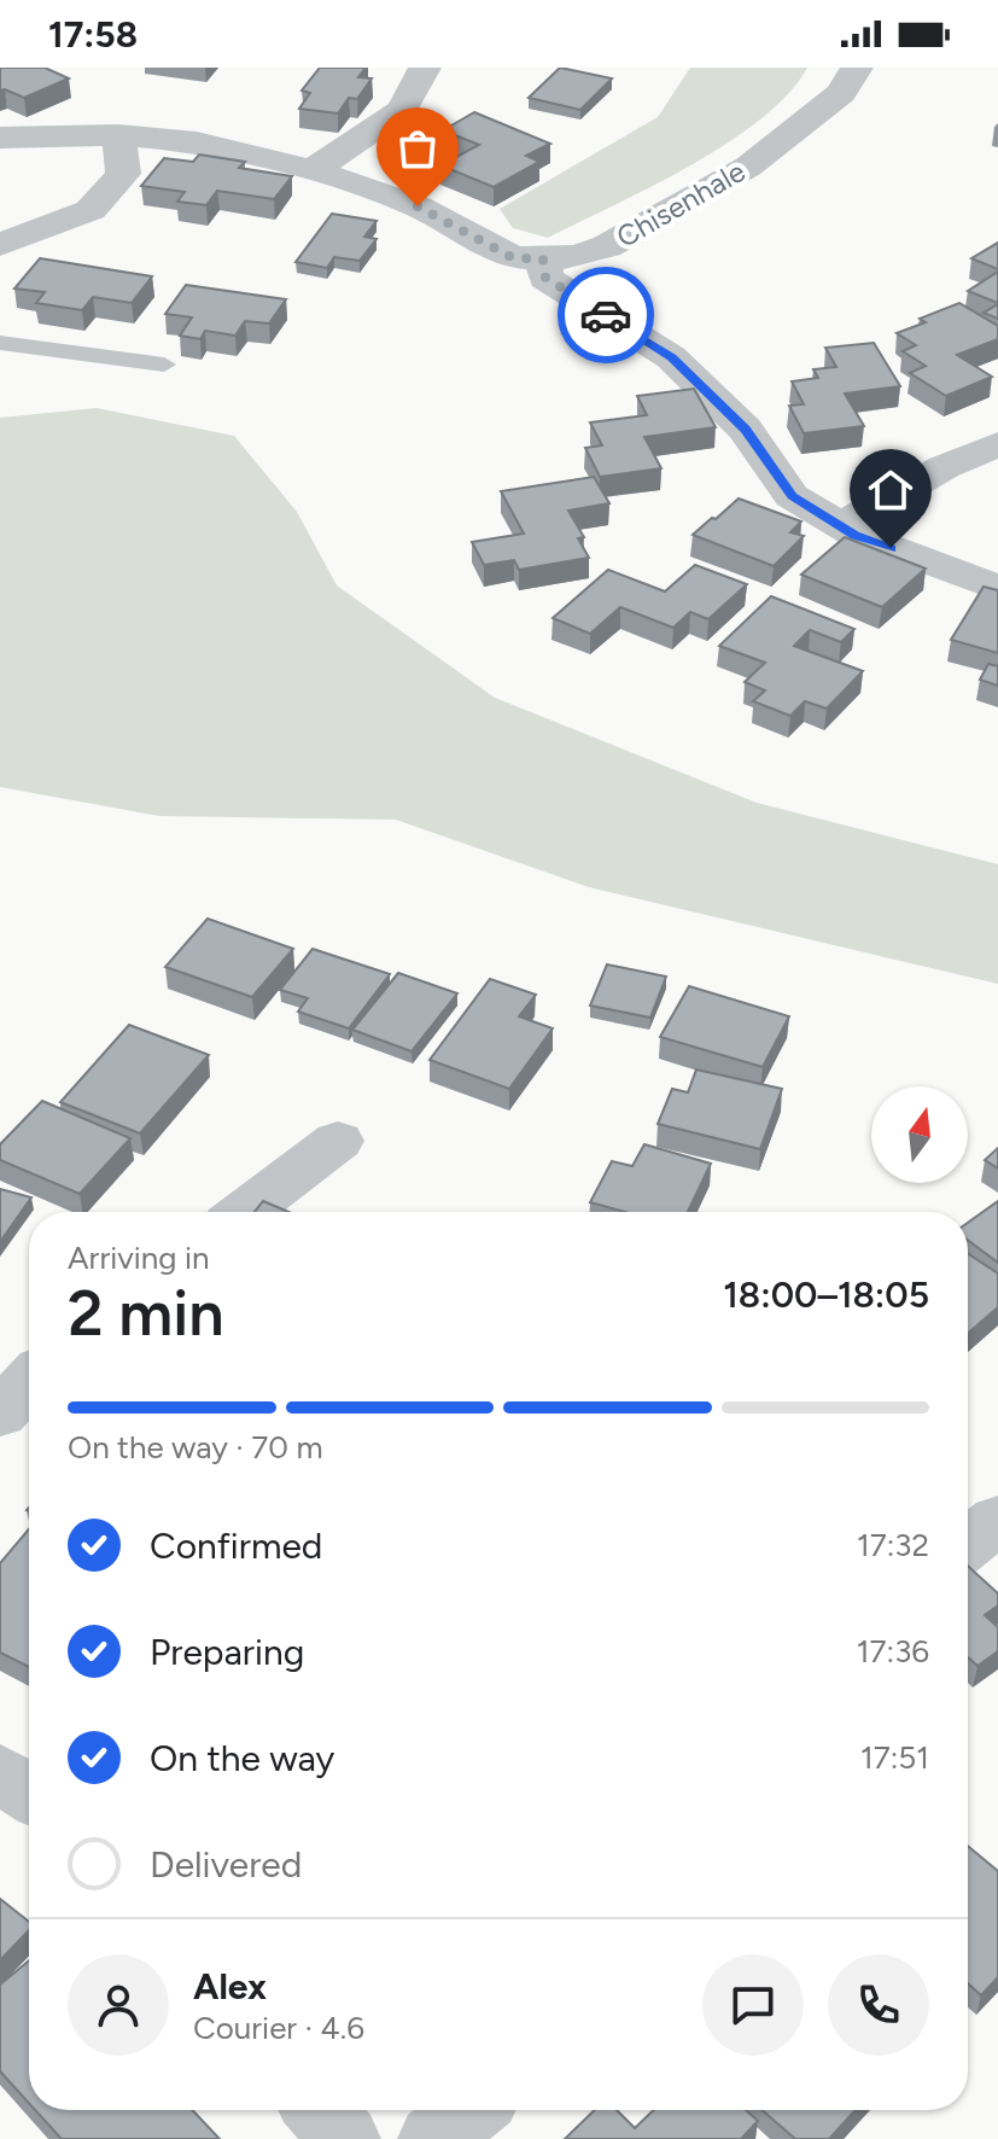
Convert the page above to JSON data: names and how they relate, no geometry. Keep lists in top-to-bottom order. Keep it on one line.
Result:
{"streets":{"street":["Chisenhale"]},"north":"top","page":{"status":"17:58","heading":["2 min","Arriving in","18:00–18:05"],"panel":["Alex","Courier · 4.6"],"bar":"On the way · 70 m","list":[["Confirmed","17:32"],["Preparing","17:36"],["On the way","17:51"],"Delivered"]}}
